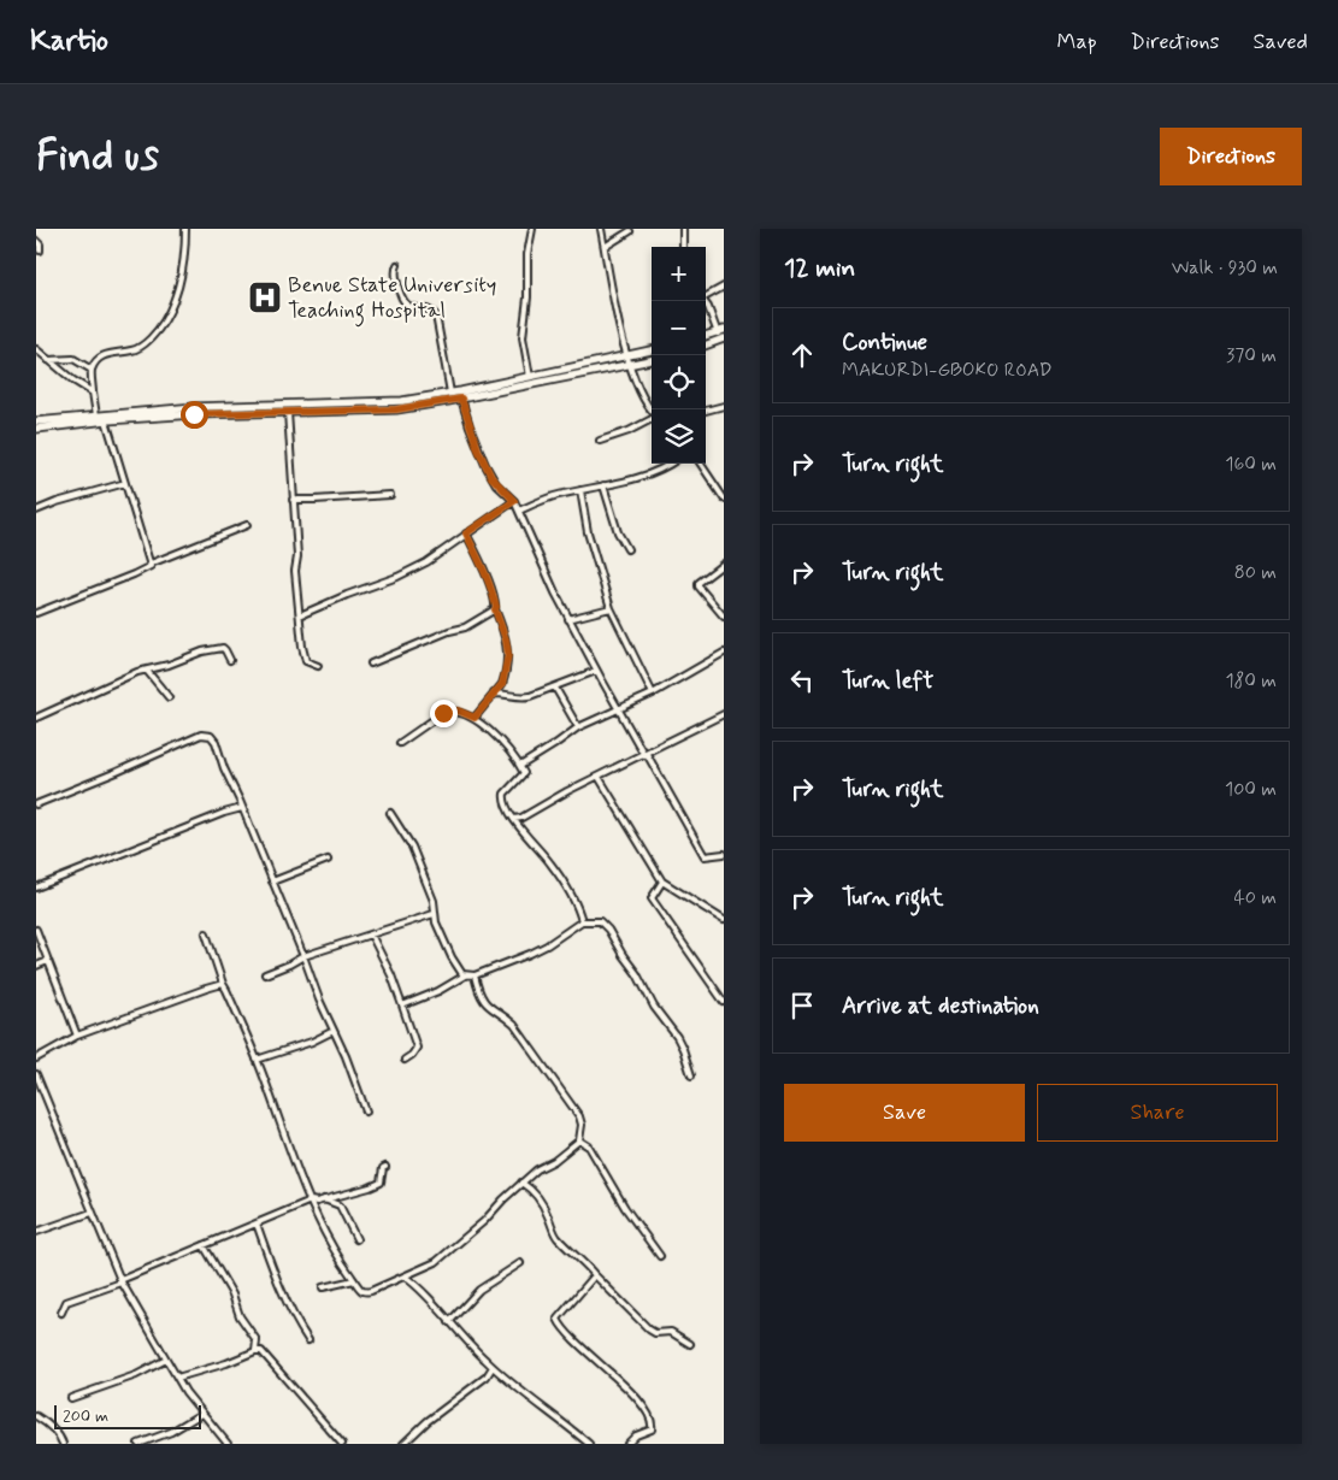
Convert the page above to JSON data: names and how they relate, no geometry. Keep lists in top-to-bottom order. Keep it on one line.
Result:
{"places":{"hospital":["Benue State University Teaching Hospital"]},"scale_bar":"200 m","page":{"header":"Kartio","nav":["Map","Directions","Saved"],"buttons":["Directions",["Save","Share"]],"title":"Find us","heading":["12 min","Walk · 930 m"],"map_buttons":["+","−"],"list":[["Continue","MAKURDI-GBOKO ROAD","370 m"],["Turn right","160 m"],["Turn right","80 m"],["Turn left","180 m"],["Turn right","100 m"],["Turn right","40 m"],"Arrive at destination"],"scale":"200 m"}}
